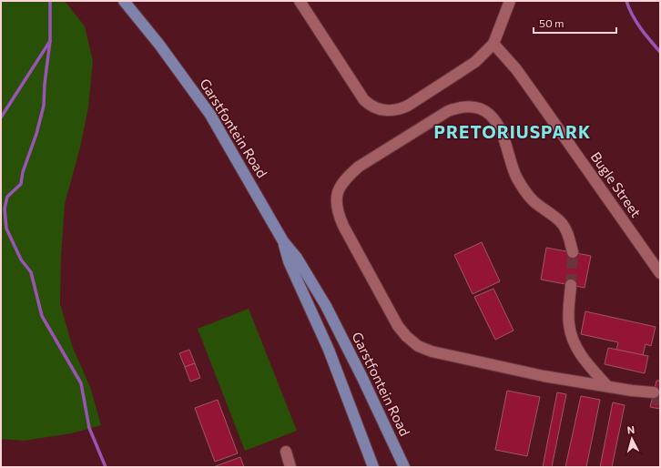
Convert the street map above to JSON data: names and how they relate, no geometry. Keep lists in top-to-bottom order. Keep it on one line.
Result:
{"streets":{"main road":["Garstfontein Road"],"street":["Bugle Street"]},"districts":["PRETORIUSPARK"],"scale_bar":"50 m","north":"top"}
